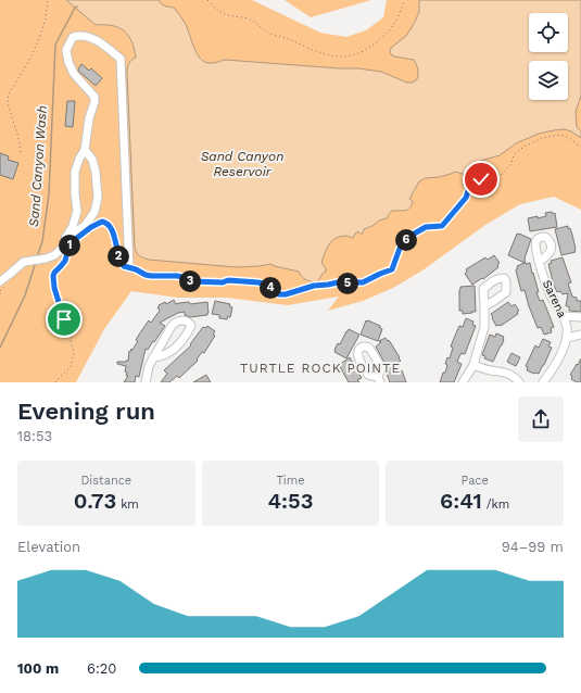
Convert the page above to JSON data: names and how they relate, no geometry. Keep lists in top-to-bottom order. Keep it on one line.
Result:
{"streets":{"street":["Sarena"]},"districts":["TURTLE ROCK POINTE"],"water":["Sand Canyon Reservoir","Sand Canyon Wash"],"page":{"pins":["6","1","2","3","5","4"],"heading":["Evening run","18:53"],"stats":[["Distance","0.73 km"],["Time","4:53"],["Pace","6:41 /km"]],"chart":["Elevation","94–99 m"],"list":[{"name":"100 m","note":"6:20"}]}}
